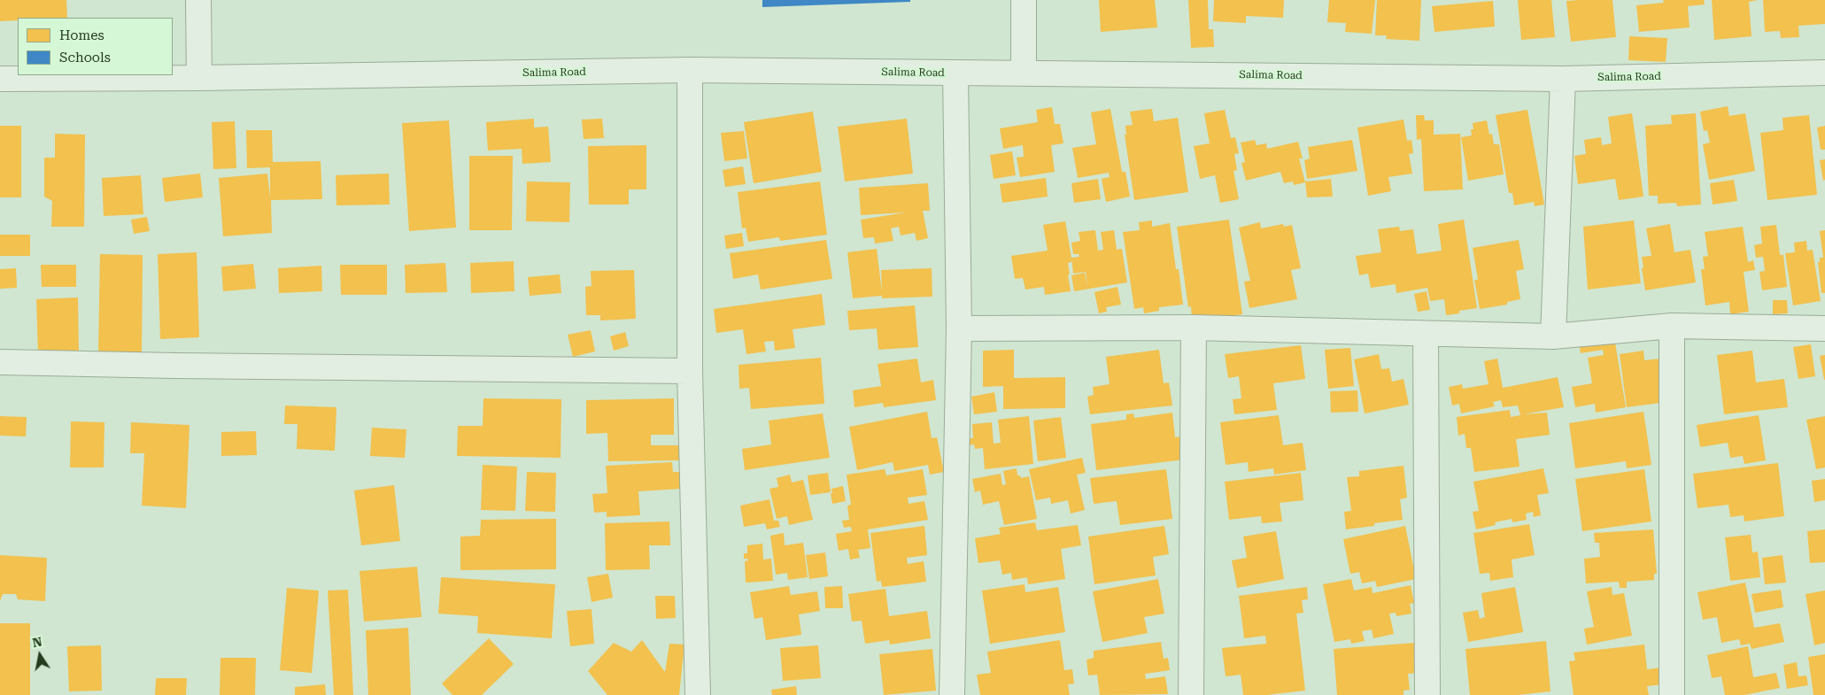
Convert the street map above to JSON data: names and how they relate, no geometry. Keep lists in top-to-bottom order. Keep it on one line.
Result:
{"streets":{"street":["Salima Road"]},"legend":["Homes","Schools"],"north":"top"}
